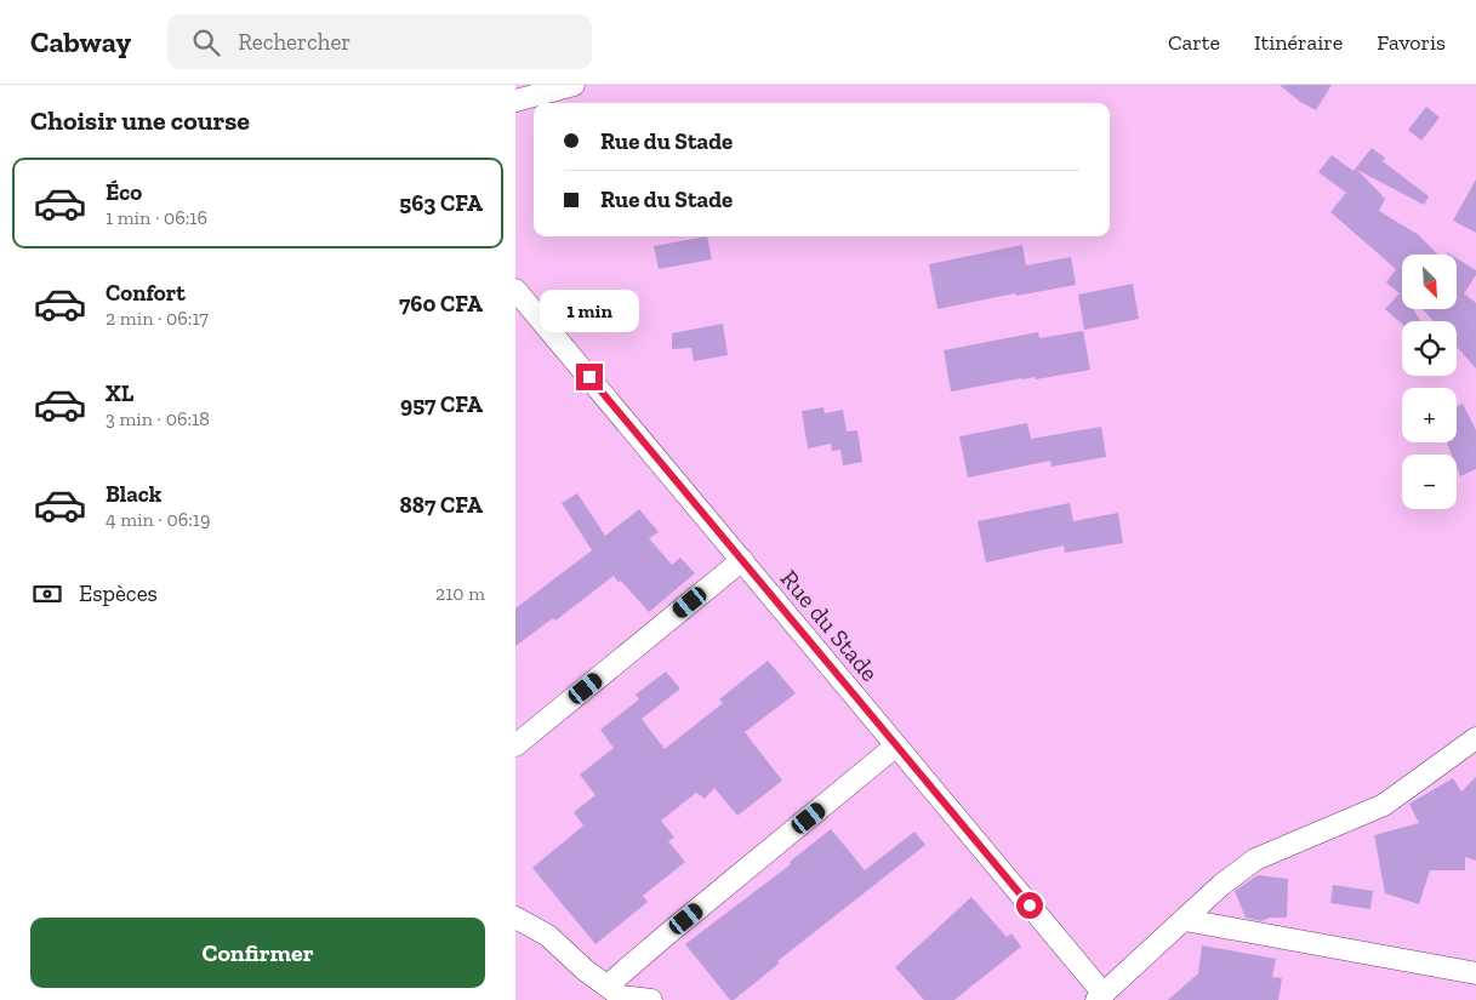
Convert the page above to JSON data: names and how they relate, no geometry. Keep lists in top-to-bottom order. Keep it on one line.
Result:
{"streets":{"street":["Rue du Stade"]},"north":"bottom right","page":{"header":"Cabway","search":"Rechercher","nav":["Carte","Itinéraire","Favoris"],"heading":"Choisir une course","banner":["Rue du Stade","Rue du Stade"],"list":[{"name":"Éco","note":"1 min · 06:16","value":"563 CFA"},{"name":"Confort","note":"2 min · 06:17","value":"760 CFA"},{"name":"XL","note":"3 min · 06:18","value":"957 CFA"},{"name":"Black","note":"4 min · 06:19","value":"887 CFA"}],"map_buttons":["+","−"],"bubble":"1 min","pay":["Espèces","210 m"],"buttons":"Confirmer"}}
